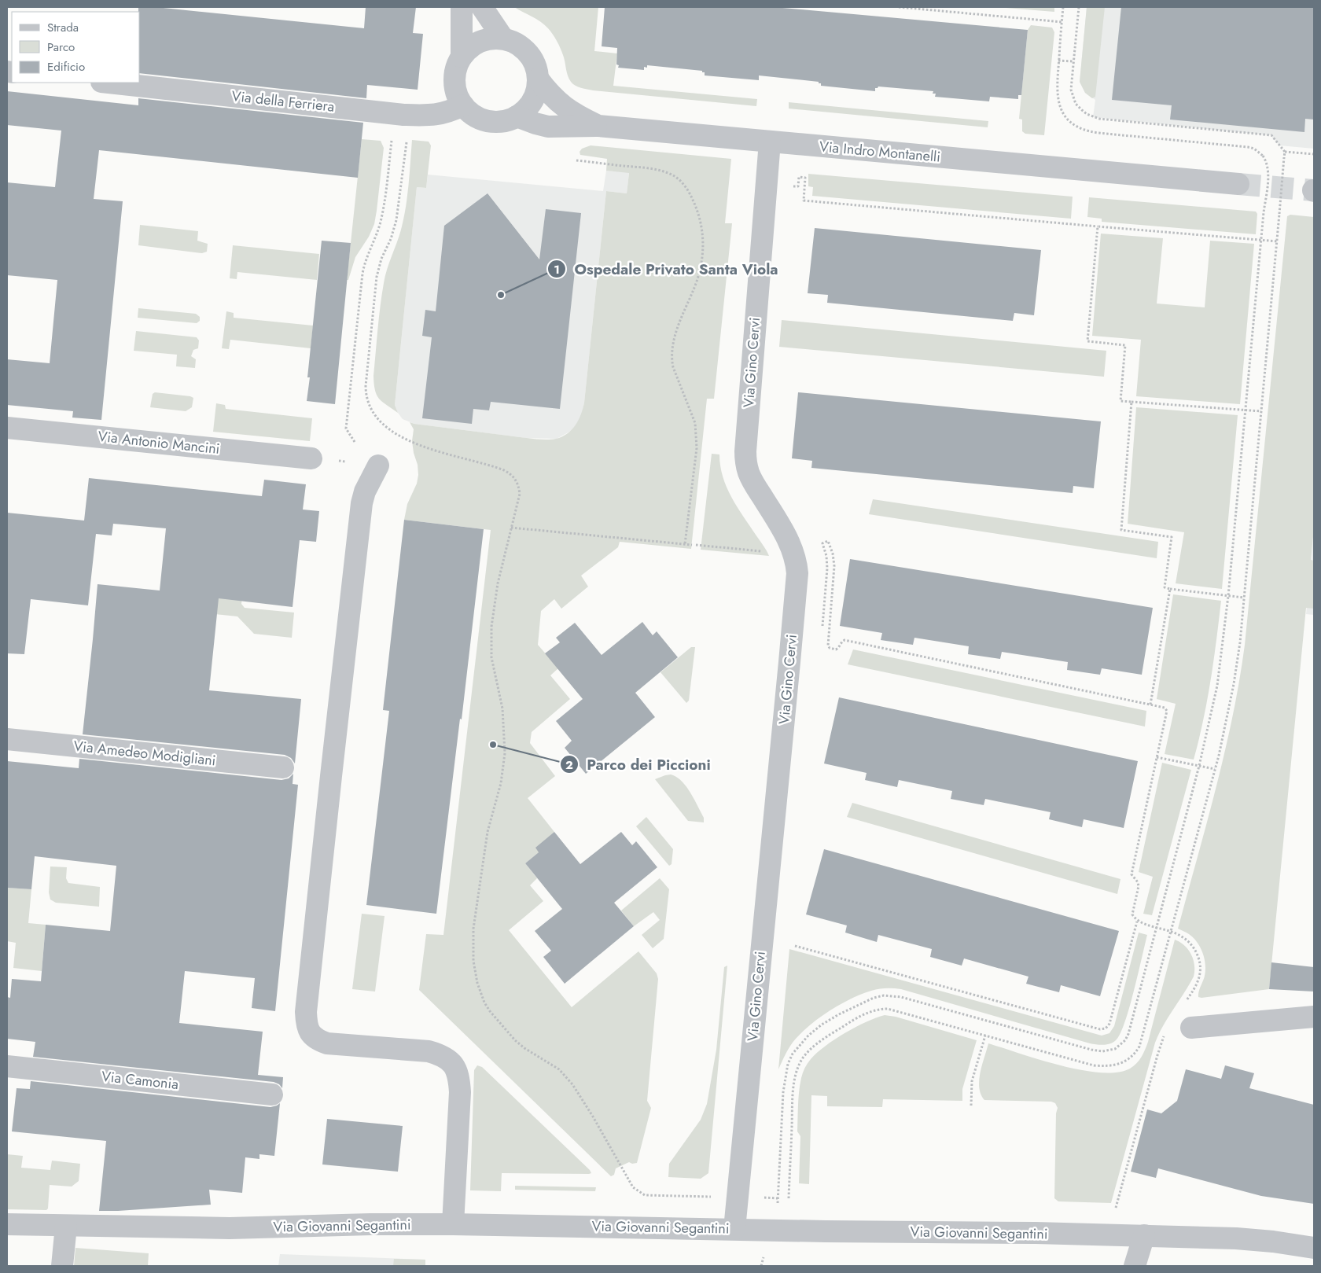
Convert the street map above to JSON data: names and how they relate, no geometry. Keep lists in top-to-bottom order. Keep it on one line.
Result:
{"streets":{"street":["Via della Ferriera","Via Indro Montanelli","Via Gino Cervi","Via Antonio Mancini","Via Amedeo Modigliani","Via Camonia","Via Giovanni Segantini"]},"crossings":[["Via della Ferriera","Via Indro Montanelli"],["Via Indro Montanelli","Via Gino Cervi"],["Via Gino Cervi","Via Giovanni Segantini"]],"places":["Ospedale Privato Santa Viola","Parco dei Piccioni"],"legend":["Strada","Parco","Edificio"]}
